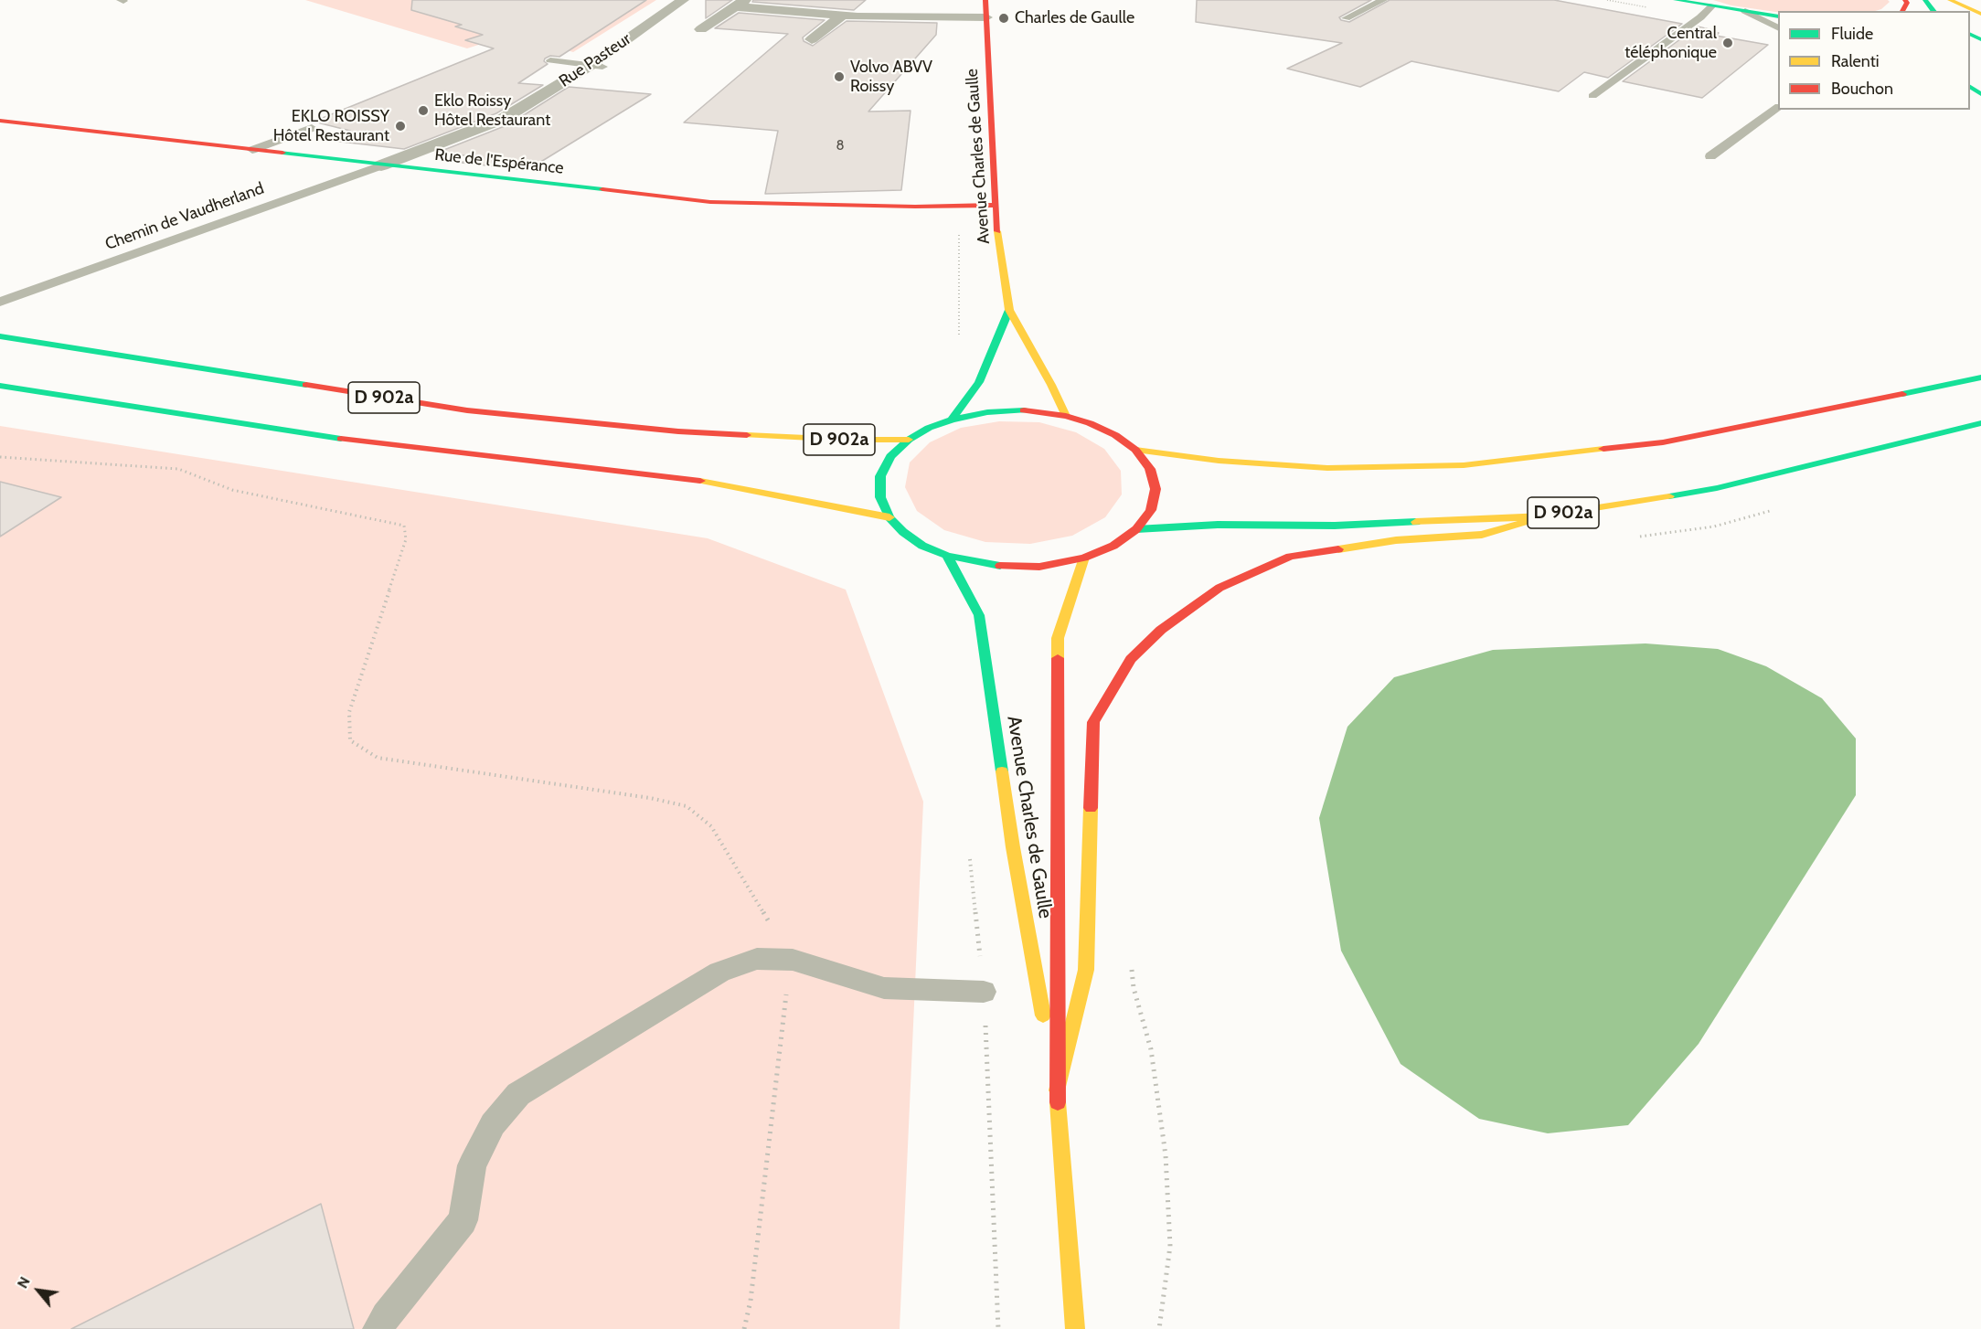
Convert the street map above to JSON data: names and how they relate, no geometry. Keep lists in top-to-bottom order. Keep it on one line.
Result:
{"streets":{"main road":["Avenue Charles de Gaulle","Rue de l'Espérance","D 902a"],"street":["Rue Pasteur"],"lane":["Chemin de Vaudherland"]},"crossings":[["Rue Pasteur","Rue de l'Espérance"],["Rue Pasteur","Chemin de Vaudherland"],["Avenue Charles de Gaulle","Rue de l'Espérance"],["Rue de l'Espérance","Chemin de Vaudherland"]],"places":["Charles de Gaulle","Central téléphonique","Volvo ABVV Roissy","Eklo Roissy Hôtel Restaurant","EKLO ROISSY Hôtel Restaurant"],"house_numbers":["8"],"legend":["Fluide","Ralenti","Bouchon"],"north":"top left"}
